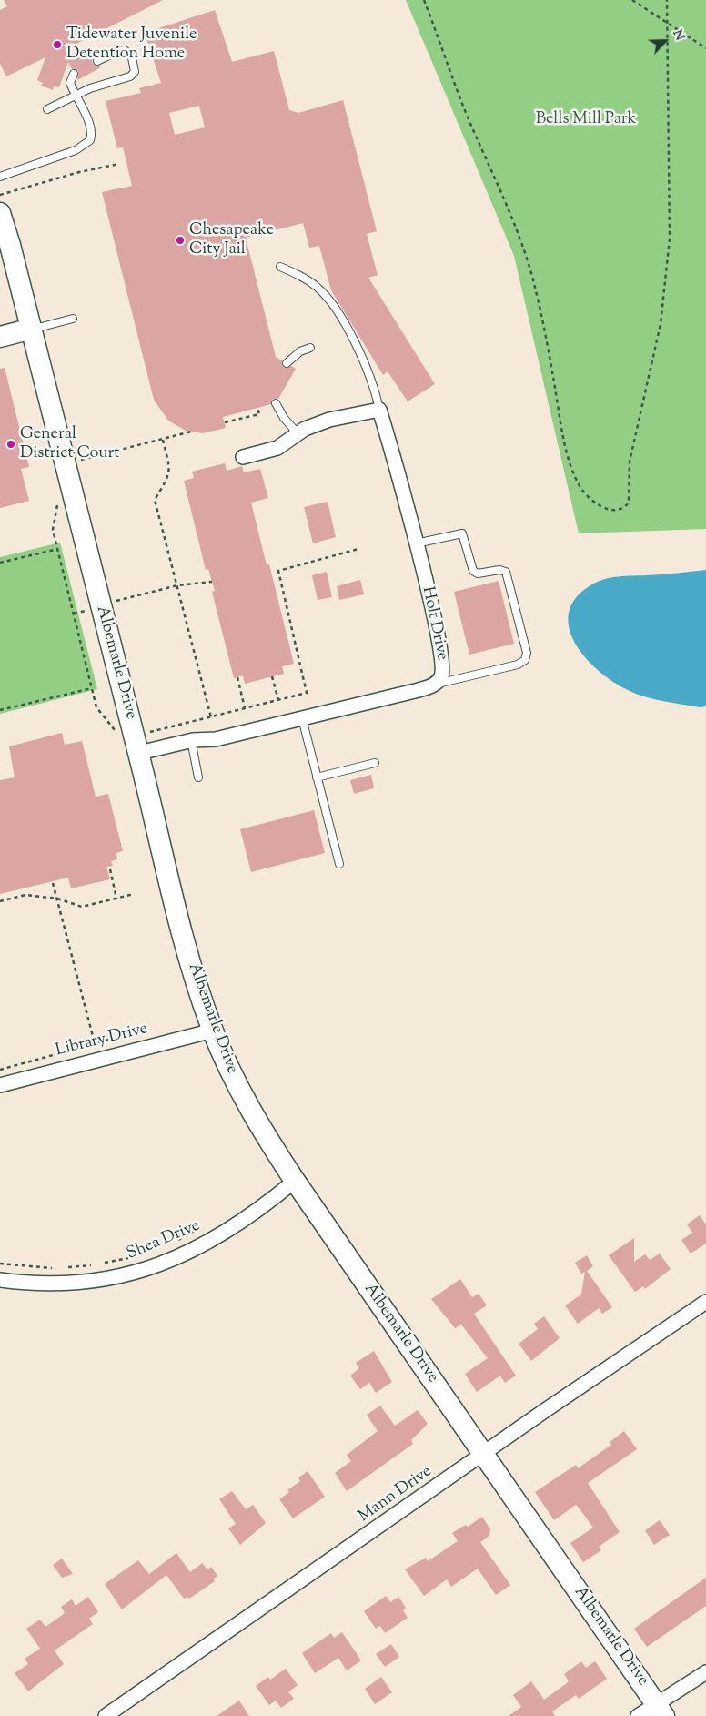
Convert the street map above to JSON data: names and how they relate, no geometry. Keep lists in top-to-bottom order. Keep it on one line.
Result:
{"streets":{"street":["Holt Drive","Albemarle Drive","Library Drive","Shea Drive","Mann Drive"]},"crossings":[["Holt Drive","Albemarle Drive"],["Albemarle Drive","Library Drive"],["Albemarle Drive","Shea Drive"],["Albemarle Drive","Mann Drive"]],"parks":["Bells Mill Park"],"places":["Tidewater Juvenile Detention Home","Chesapeake City Jail","General District Court"],"north":"top right"}
